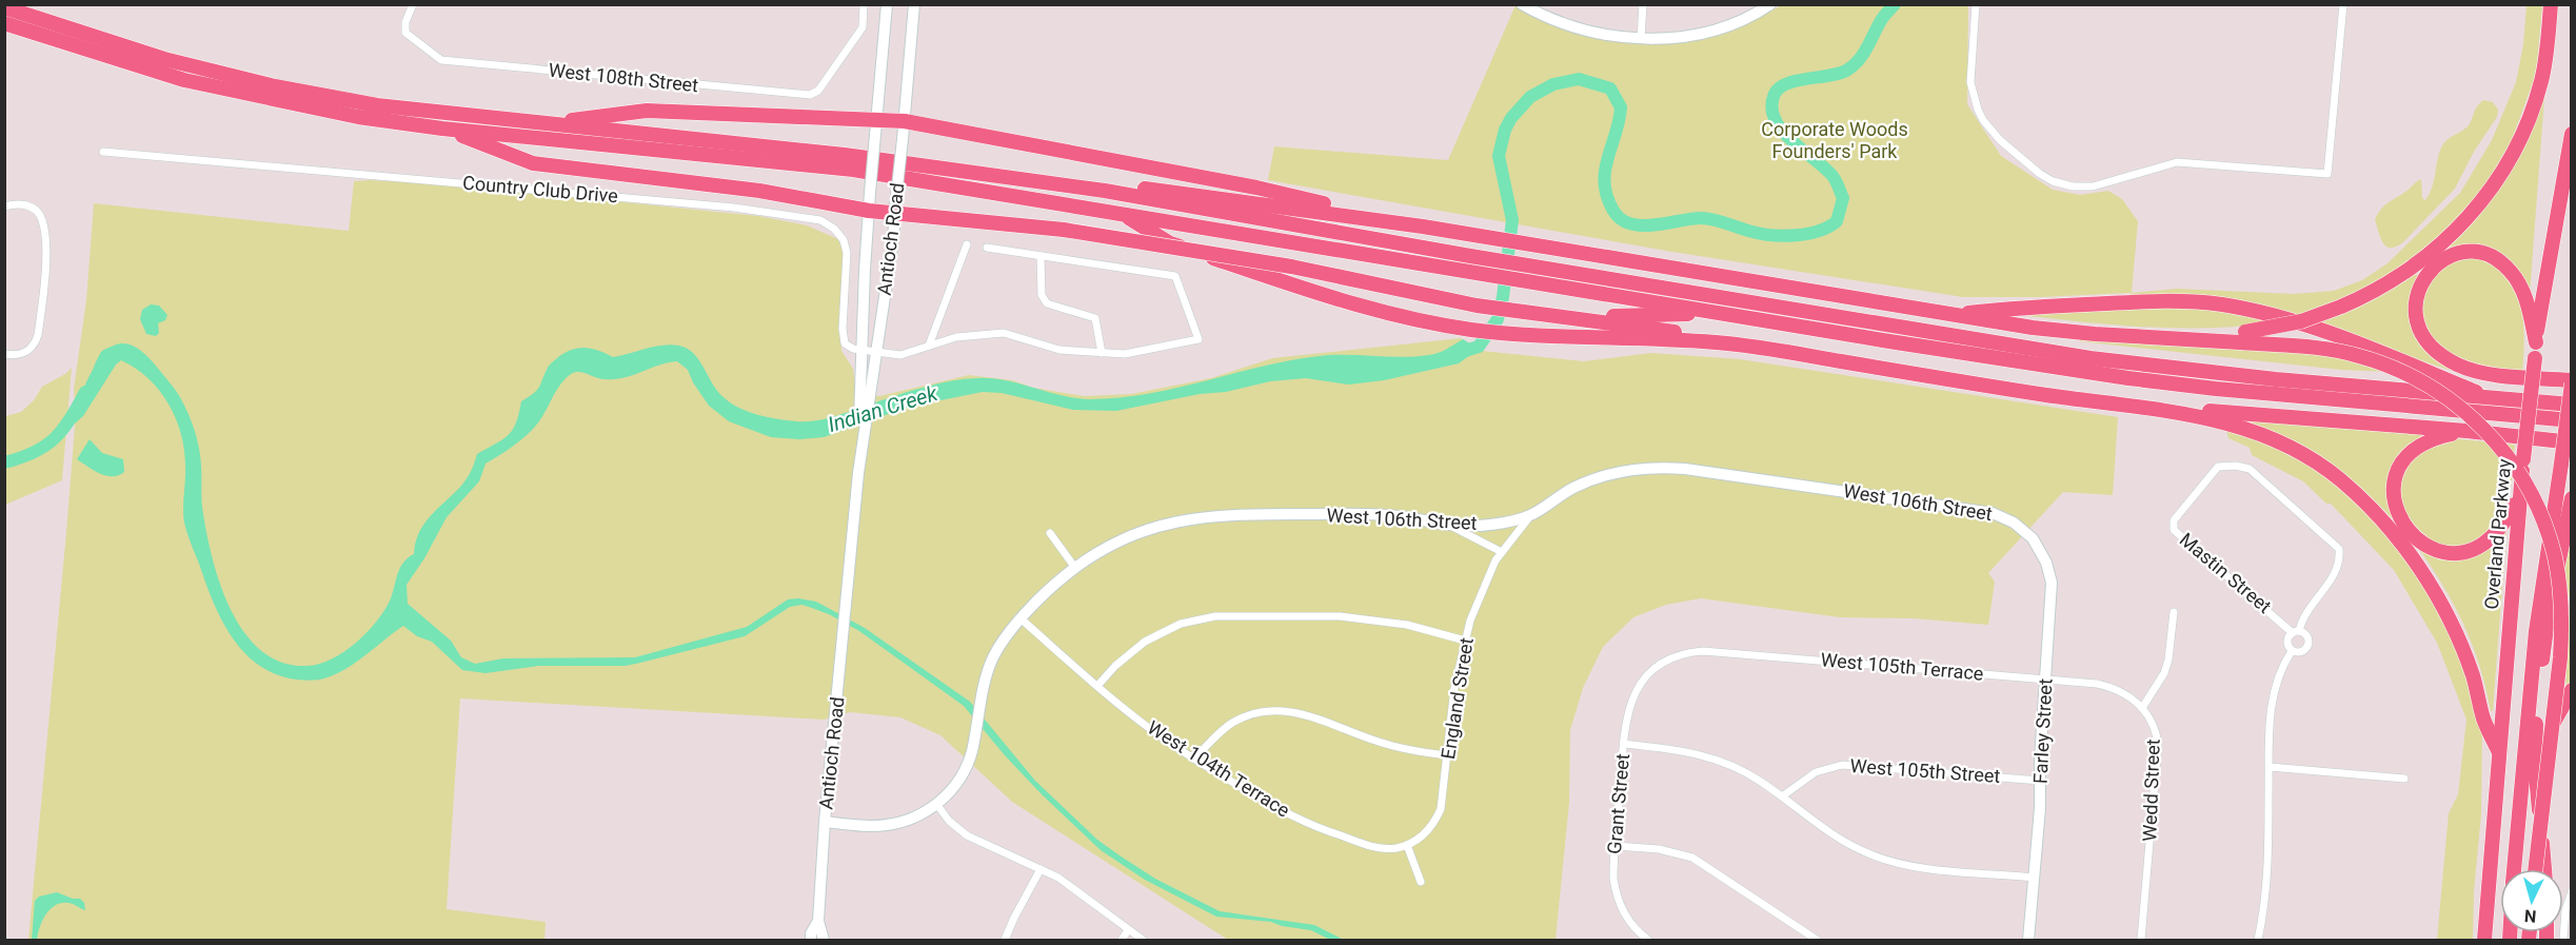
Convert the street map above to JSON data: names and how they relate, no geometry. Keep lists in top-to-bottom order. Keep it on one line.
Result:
{"streets":{"highway":["Overland Parkway"],"street":["West 108th Street","Country Club Drive","Antioch Road","West 106th Street","Mastin Street","West 105th Terrace","England Street","Farley Street","West 104th Terrace","West 105th Street","Wedd Street","Grant Street"]},"crossings":[["Country Club Drive","Antioch Road"],["Antioch Road","West 106th Street"],["West 106th Street","England Street"],["West 106th Street","Farley Street"],["West 106th Street","West 104th Terrace"],["West 105th Terrace","Farley Street"],["West 105th Terrace","Wedd Street"],["West 105th Terrace","Grant Street"],["England Street","West 104th Terrace"],["Farley Street","West 105th Street"]],"water":["Indian Creek"],"parks":["Corporate Woods Founders' Park"],"north":"bottom"}
